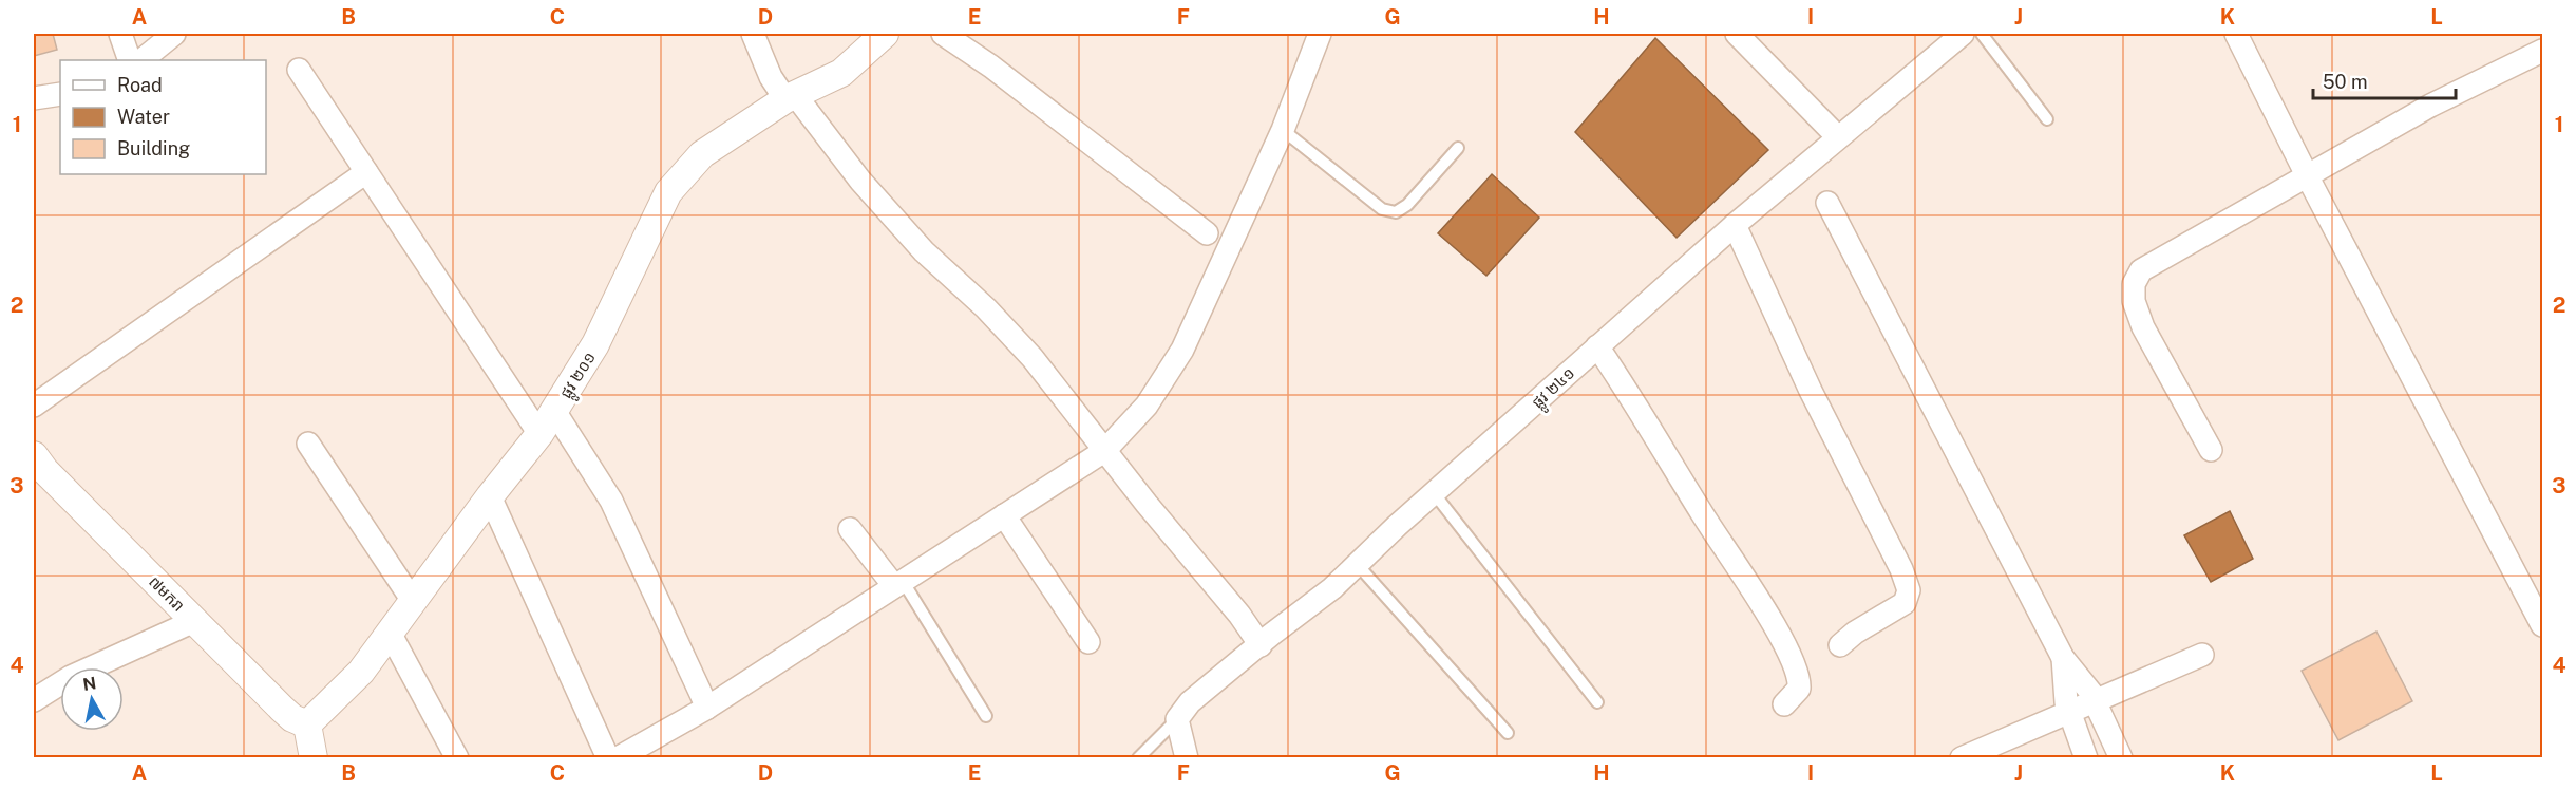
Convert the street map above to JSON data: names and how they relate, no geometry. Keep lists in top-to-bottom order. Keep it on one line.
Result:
{"streets":{"street":["ផ្លូវ ២០១","ផ្លូវ ២៤១","៧មករា"]},"crossings":[["ផ្លូវ ២០១","៧មករា"]],"legend":["Road","Water","Building"],"scale_bar":"50 m","north":"top","grid":{"columns":["A","B","C","D","E","F","G","H","I","J","K","L"],"rows":["1","2","3","4"]}}
